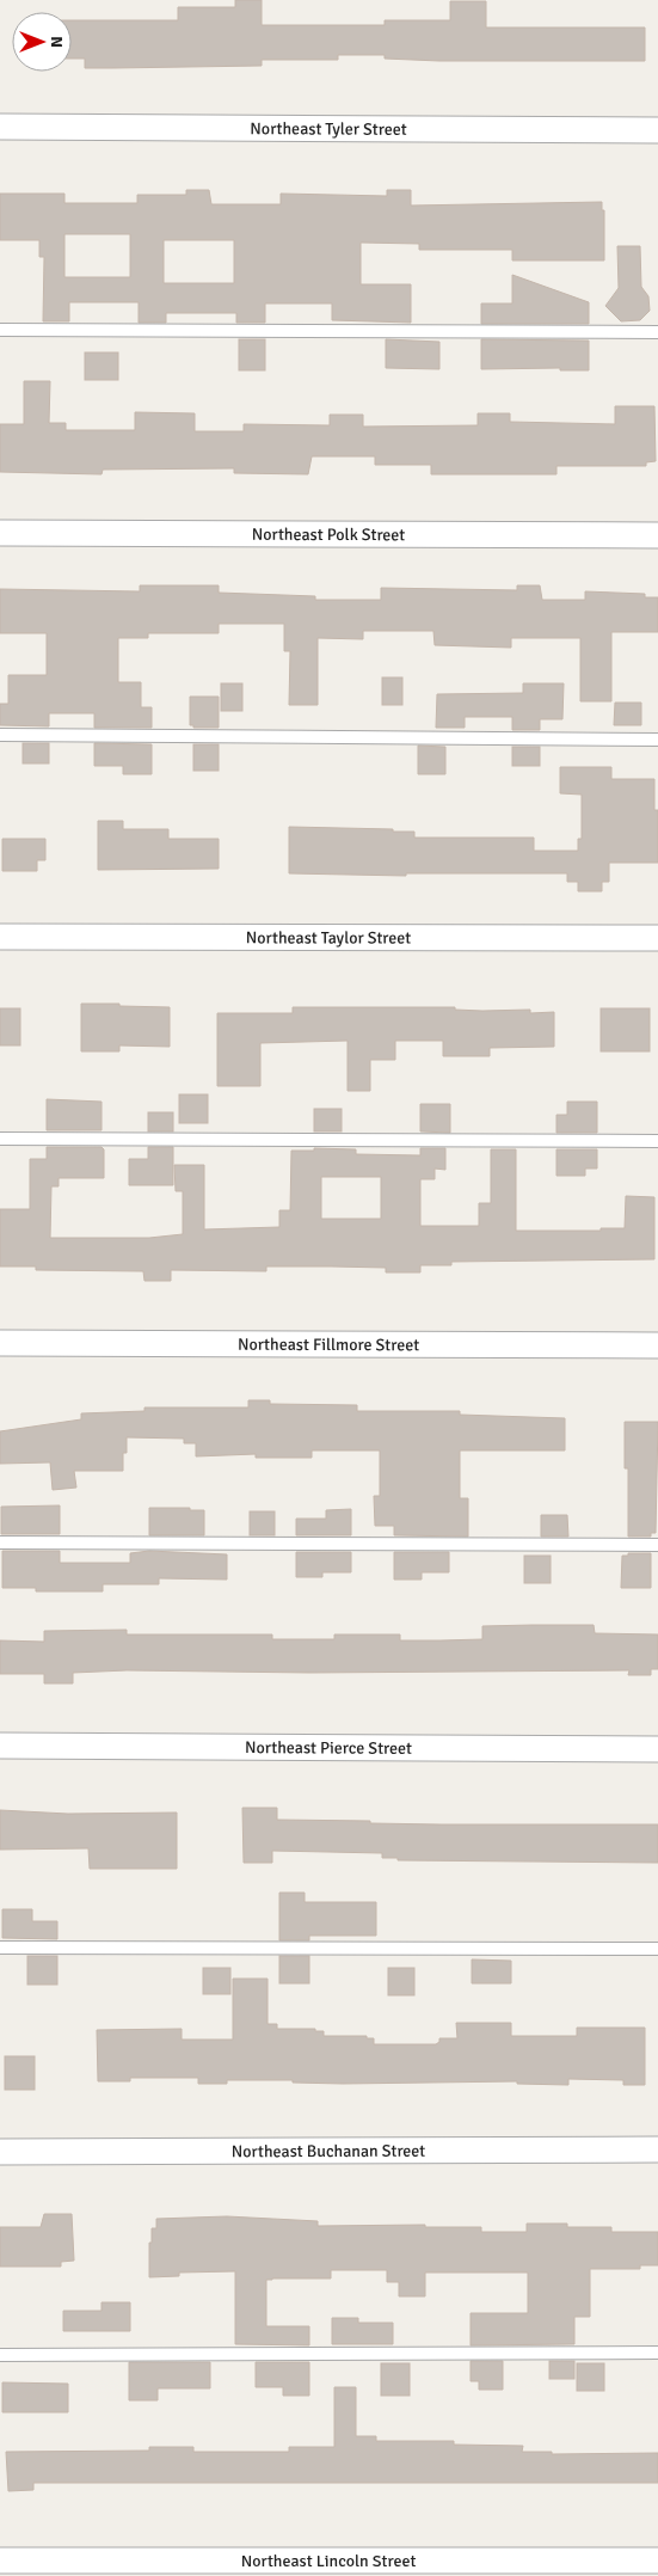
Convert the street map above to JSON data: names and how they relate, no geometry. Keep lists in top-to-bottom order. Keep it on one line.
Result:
{"streets":{"street":["Northeast Tyler Street","Northeast Polk Street","Northeast Taylor Street","Northeast Fillmore Street","Northeast Pierce Street","Northeast Buchanan Street","Northeast Lincoln Street"]},"north":"right"}
